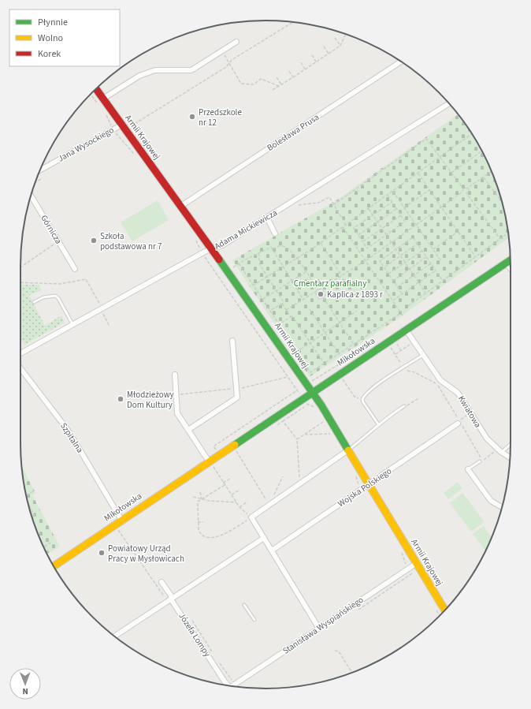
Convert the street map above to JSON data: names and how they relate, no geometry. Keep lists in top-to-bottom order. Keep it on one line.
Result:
{"streets":{"street":["Bolesława Prusa","Armii Krajowej","Jana Wysockiego","Górnicza","Adama Mickiewicza","Mikołowska","Kwiatowa","Szpitalna","Wojska Polskiego","Stanisława Wyspiańskiego","Józefa Lompy"]},"crossings":[["Bolesława Prusa","Armii Krajowej"],["Armii Krajowej","Jana Wysockiego"],["Armii Krajowej","Adama Mickiewicza"],["Armii Krajowej","Mikołowska"],["Armii Krajowej","Wojska Polskiego"],["Armii Krajowej","Stanisława Wyspiańskiego"],["Mikołowska","Kwiatowa"],["Mikołowska","Szpitalna"]],"parks":["Cmentarz parafialny"],"places":["Przedszkole nr 12","Szkoła podstawowa nr 7","Kaplica z 1893 r","Młodzieżowy Dom Kultury","Powiatowy Urząd Pracy w Mysłowicach"],"legend":["Płynnie","Wolno","Korek"],"north":"bottom"}
